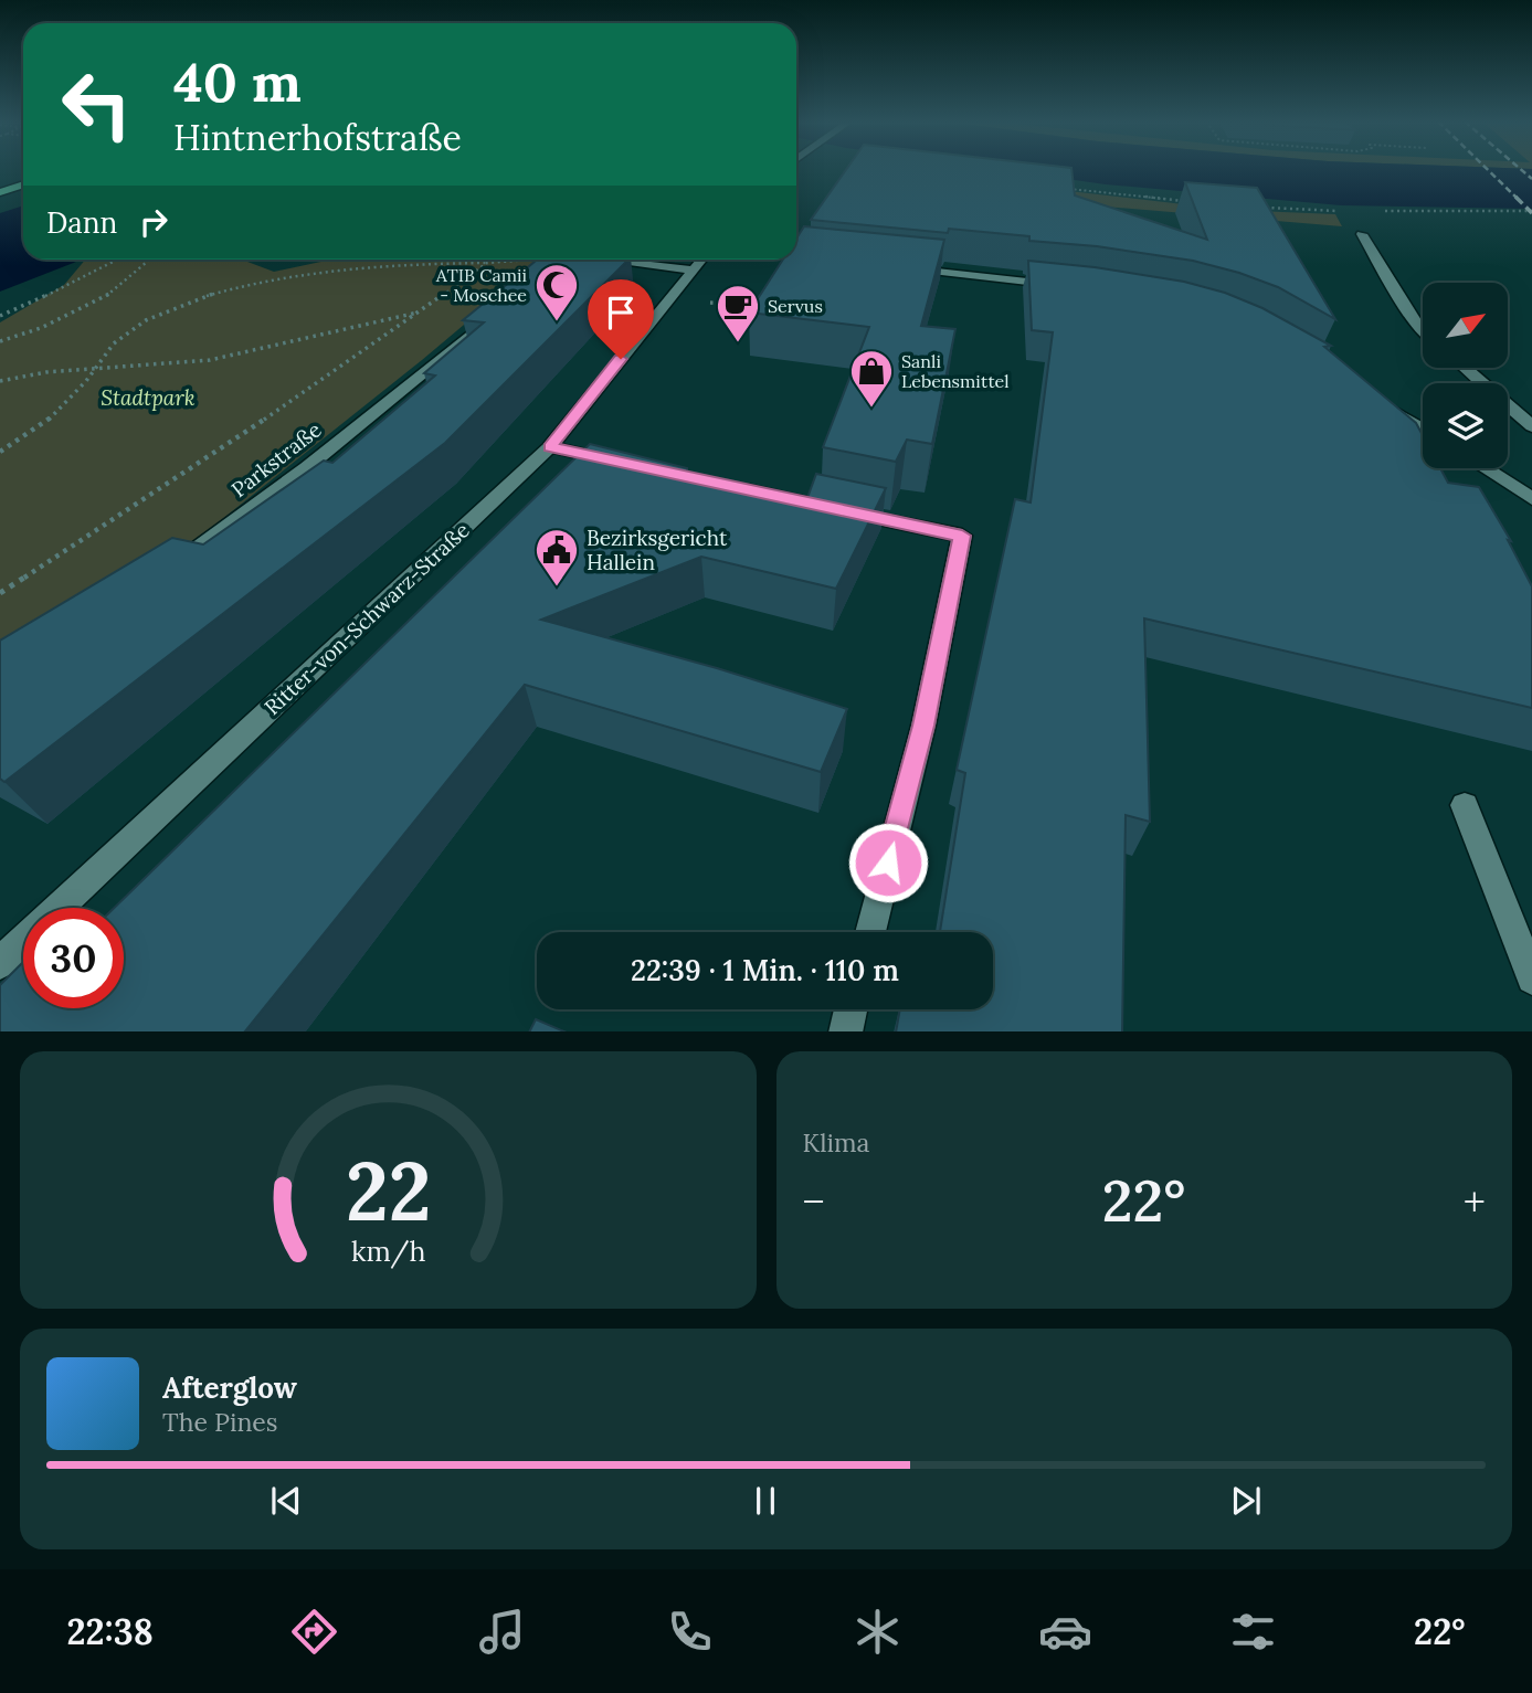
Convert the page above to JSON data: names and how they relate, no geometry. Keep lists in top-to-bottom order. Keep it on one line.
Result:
{"streets":{"street":["Parkstraße","Ritter-von-Schwarz-Straße"]},"parks":["Stadtpark"],"places":{"mosque":["ATIB Camii - Moschee"],"cafe":["Servus"],"shop":["Sanli Lebensmittel"],"public building":["Bezirksgericht Hallein"]},"north":"top right","page":{"turn":["40 m","Hintnerhofstraße"],"then":"Dann","limit":"30","trip":"22:39 · 1 Min. · 110 m","tile":"Klima","heat":["−","22°","+"],"song":["Afterglow","The Pines"],"tabs":["22:38","22°"],"gauge":["22","km/h"]}}
